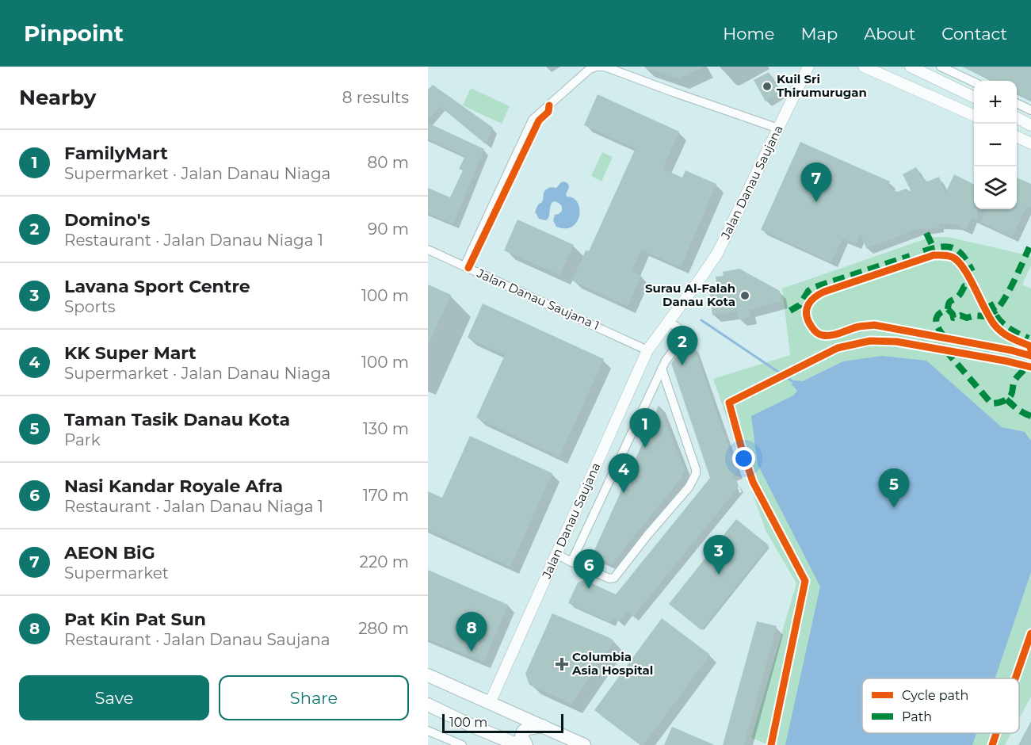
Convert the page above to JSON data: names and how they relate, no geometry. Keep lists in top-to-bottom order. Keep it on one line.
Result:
{"streets":{"street":["Jalan Danau Saujana","Jalan Danau Saujana 1"]},"crossings":[["Jalan Danau Saujana","Jalan Danau Saujana 1"]],"places":{"other":["Kuil Sri Thirumurugan","Surau Al-Falah Danau Kota"],"health":["Columbia Asia Hospital"]},"legend":["Cycle path","Path"],"scale_bar":"100 m","page":{"header":"Pinpoint","nav":["Home","Map","About","Contact"],"heading":["Nearby","8 results"],"map_buttons":["+","−"],"list":[{"mark":"1","name":"FamilyMart","note":"Supermarket · Jalan Danau Niaga","value":"80 m"},{"mark":"2","name":"Domino's","note":"Restaurant · Jalan Danau Niaga 1","value":"90 m"},{"mark":"3","name":"Lavana Sport Centre","note":"Sports","value":"100 m"},{"mark":"4","name":"KK Super Mart","note":"Supermarket · Jalan Danau Niaga","value":"100 m"},{"mark":"5","name":"Taman Tasik Danau Kota","note":"Park","value":"130 m"},{"mark":"6","name":"Nasi Kandar Royale Afra","note":"Restaurant · Jalan Danau Niaga 1","value":"170 m"},{"mark":"7","name":"AEON BiG","note":"Supermarket","value":"220 m"},{"mark":"8","name":"Pat Kin Pat Sun","note":"Restaurant · Jalan Danau Saujana","value":"280 m"}],"pins":["7","2","1","4","5","3","6","8"],"buttons":["Save","Share"],"scale":"100 m"}}
